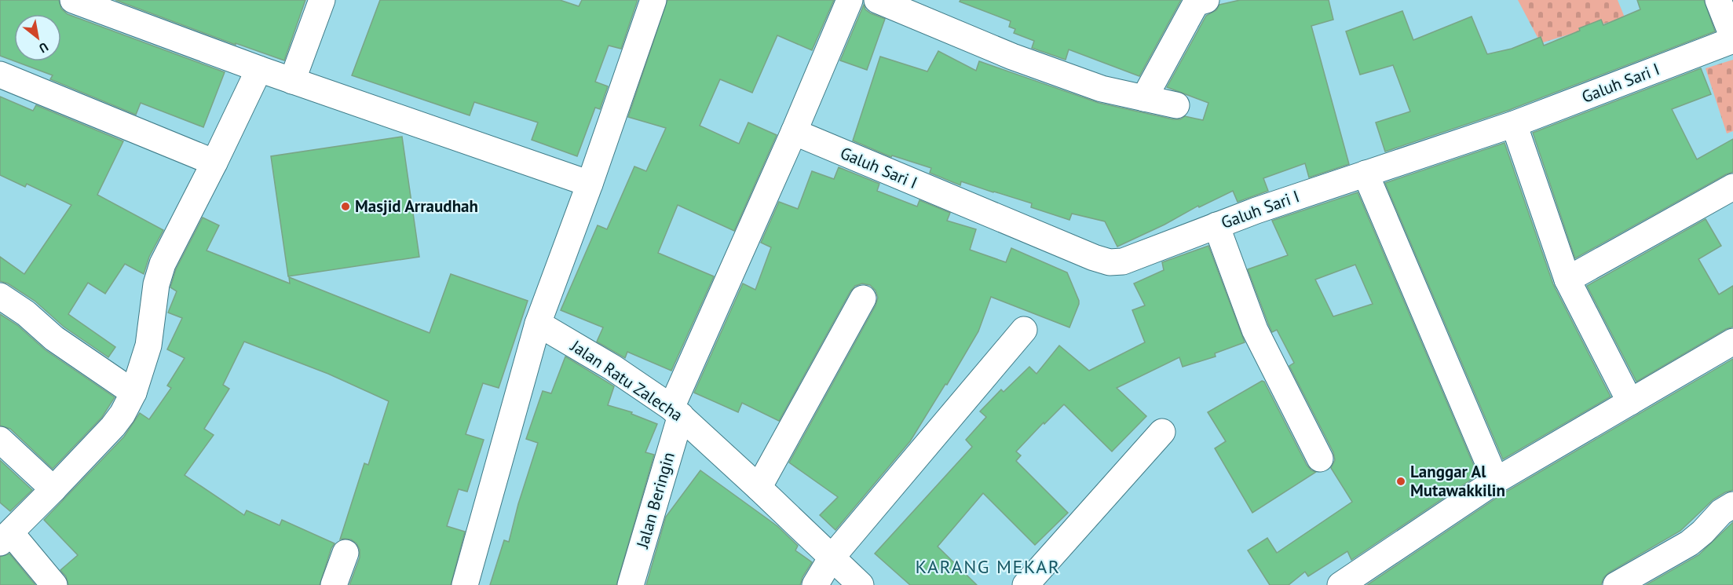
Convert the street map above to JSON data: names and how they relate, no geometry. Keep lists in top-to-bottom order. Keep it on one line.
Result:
{"streets":{"street":["Galuh Sari I","Jalan Ratu Zalecha","Jalan Beringin"]},"crossings":[["Galuh Sari I","Jalan Beringin"],["Jalan Ratu Zalecha","Jalan Beringin"]],"districts":["KARANG MEKAR"],"places":["Masjid Arraudhah","Langgar Al Mutawakkilin"],"north":"bottom right"}
